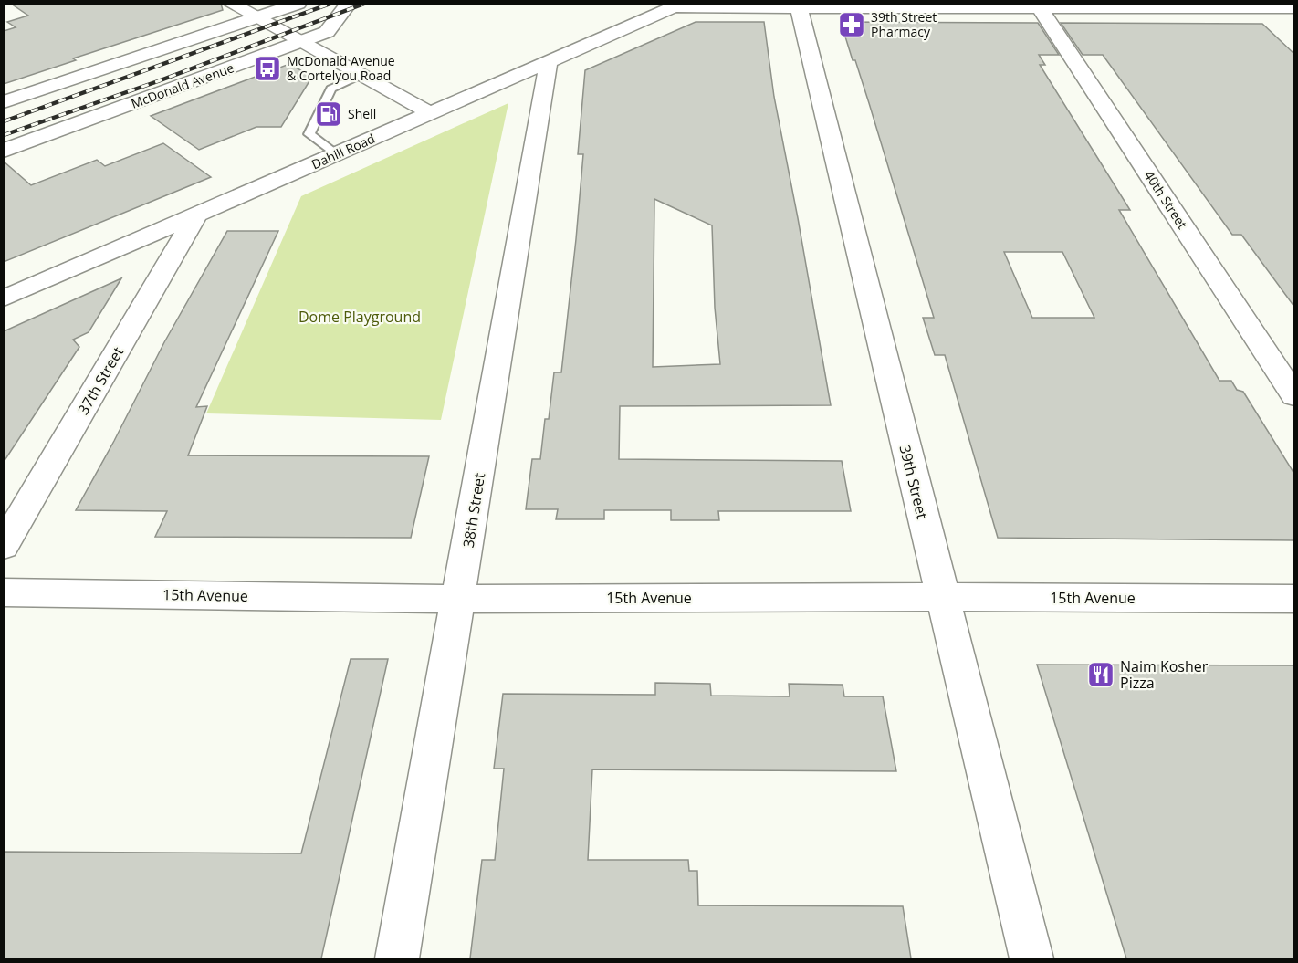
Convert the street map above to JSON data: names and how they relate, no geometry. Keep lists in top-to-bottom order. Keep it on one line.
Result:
{"streets":{"street":["McDonald Avenue","Dahill Road","40th Street","37th Street","39th Street","38th Street","15th Avenue"]},"crossings":[["Dahill Road","37th Street"],["Dahill Road","38th Street"],["39th Street","15th Avenue"],["38th Street","15th Avenue"]],"parks":["Dome Playground"],"places":{"pharmacy":["39th Street Pharmacy"],"bus stop":["McDonald Avenue & Cortelyou Road"],"fuel station":["Shell"],"restaurant":["Naim Kosher Pizza"]}}
